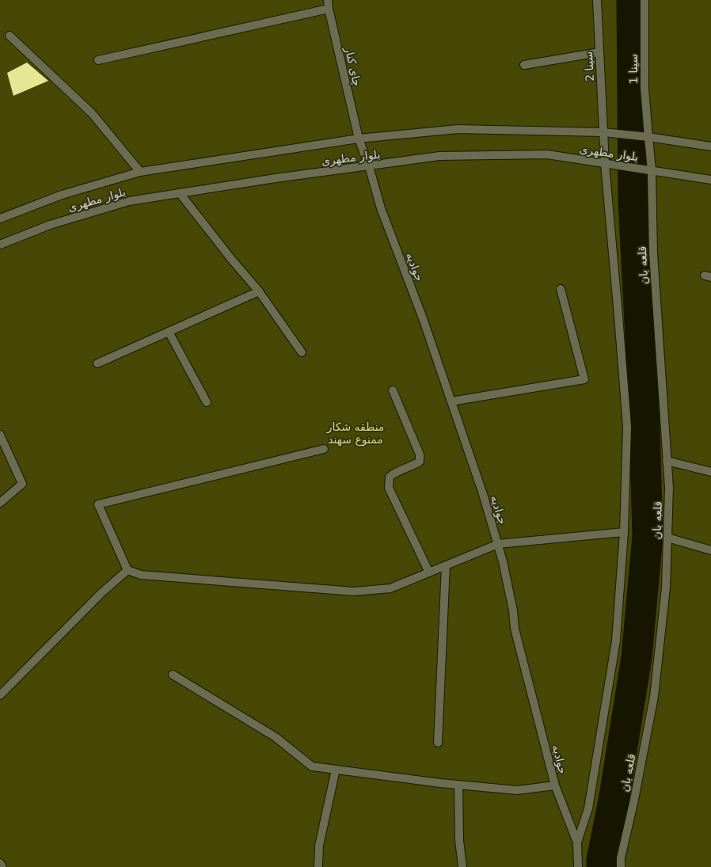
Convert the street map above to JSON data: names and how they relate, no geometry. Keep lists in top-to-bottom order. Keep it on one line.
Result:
{"streets":{"street":["چای کنار","سینا 2","سینا 1","بلوار مطهری","قلعه بان","جوادیه"]},"crossings":[["چای کنار","بلوار مطهری"],["چای کنار","جوادیه"],["سینا 2","بلوار مطهری"],["سینا 2","جوادیه"],["سینا 1","بلوار مطهری"],["سینا 1","قلعه بان"],["بلوار مطهری","قلعه بان"],["بلوار مطهری","جوادیه"]],"parks":["منطقه شکار ممنوع سهند"]}
